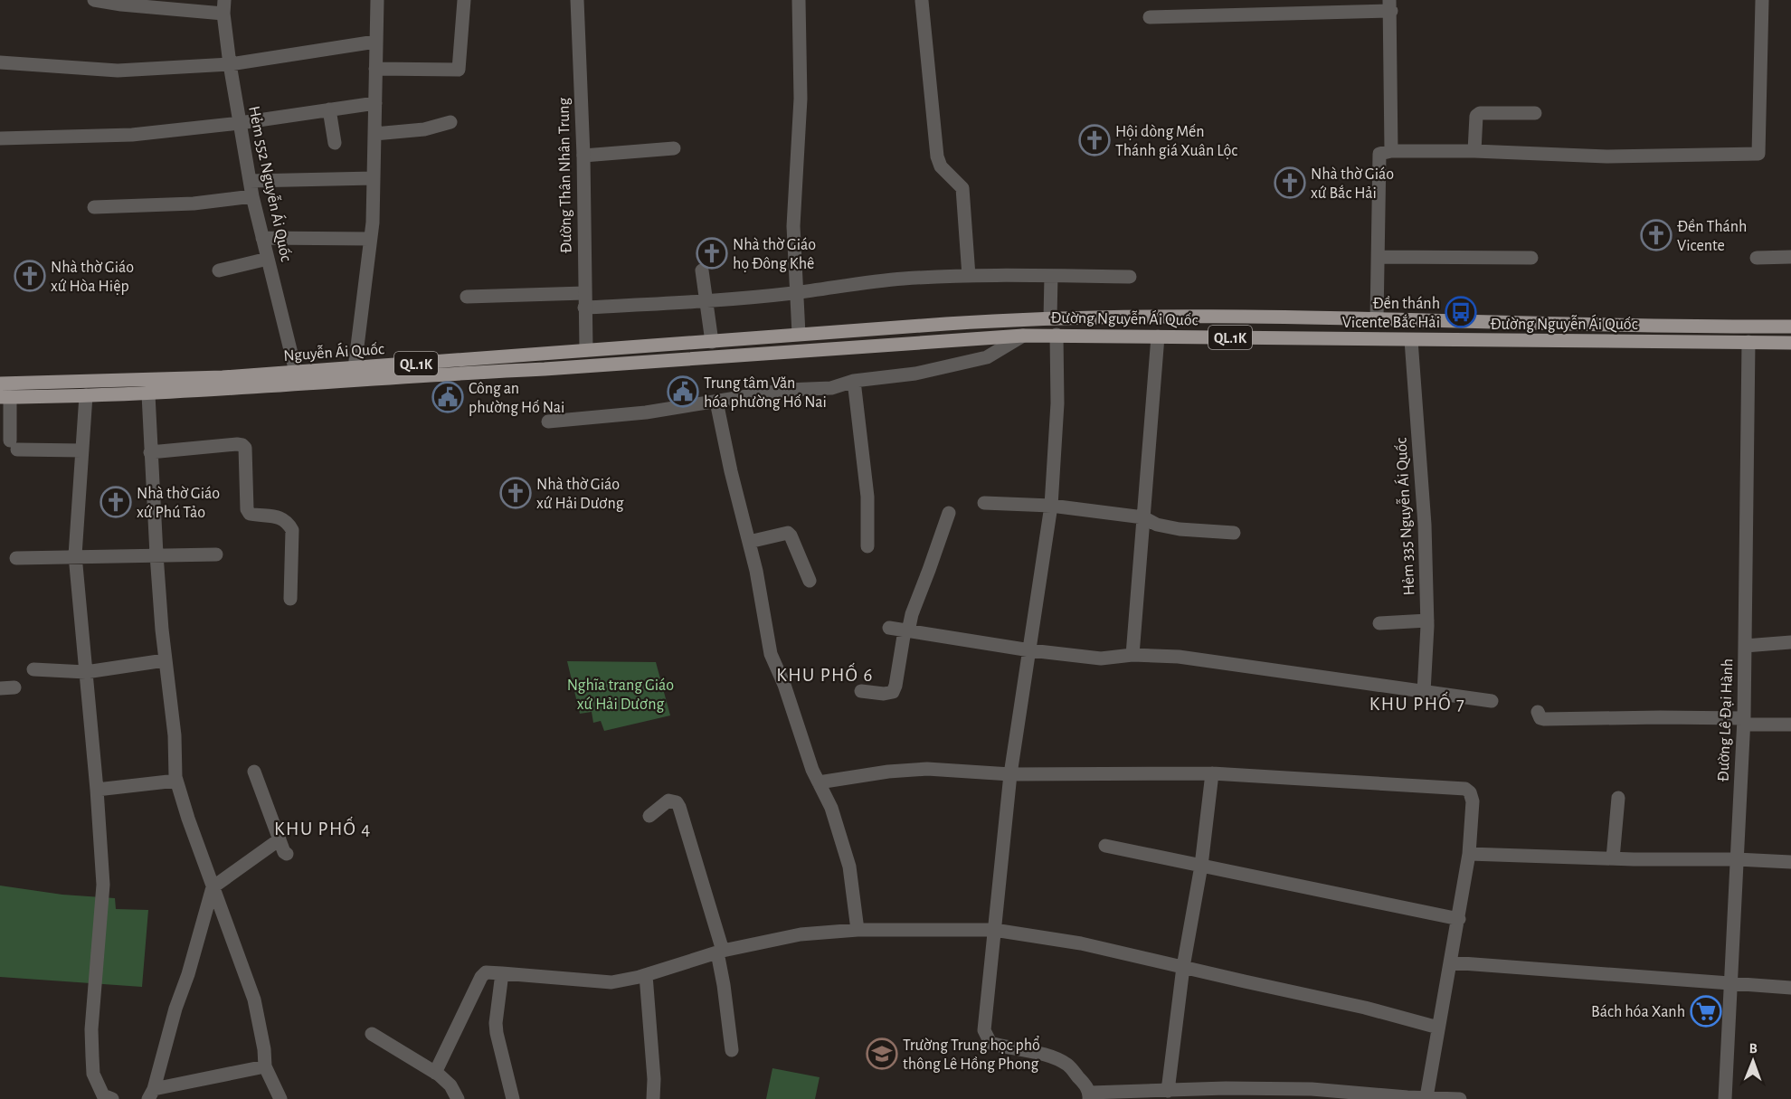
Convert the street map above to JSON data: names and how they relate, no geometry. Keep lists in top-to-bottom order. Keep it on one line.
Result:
{"streets":{"main road":["Đường Nguyễn Ái Quốc","QL.1K","Nguyễn Ái Quốc"],"street":["Đường Thân Nhân Trung","Hẻm 552 Nguyễn Ái Quốc","Hẻm 335 Nguyễn Ái Quốc","Đường Lê Đại Hành"]},"crossings":[["Đường Thân Nhân Trung","Nguyễn Ái Quốc"],["Hẻm 552 Nguyễn Ái Quốc","Nguyễn Ái Quốc"],["Đường Nguyễn Ái Quốc","Nguyễn Ái Quốc"],["Đường Nguyễn Ái Quốc","Hẻm 335 Nguyễn Ái Quốc"],["Đường Nguyễn Ái Quốc","Đường Lê Đại Hành"],["QL.1K","Nguyễn Ái Quốc"]],"districts":["KHU PHỐ 6","KHU PHỐ 7","KHU PHỐ 4"],"parks":["Nghĩa trang Giáo xứ Hải Dương"],"places":{"church":["Hội dòng Mến Thánh giá Xuân Lộc","Nhà thờ Giáo xứ Bắc Hải","Đền Thánh Vicente","Nhà thờ Giáo họ Đông Khê","Nhà thờ Giáo xứ Hòa Hiệp","Nhà thờ Giáo xứ Hải Dương","Nhà thờ Giáo xứ Phú Tảo"],"bus stop":["Đền thánh Vicente Bắc Hải"],"public building":["Trung tâm Văn hóa phường Hố Nai","Công an phường Hố Nai"],"supermarket":["Bách hóa Xanh"],"school or university":["Trường Trung học phổ thông Lê Hồng Phong"]},"north":"top"}
